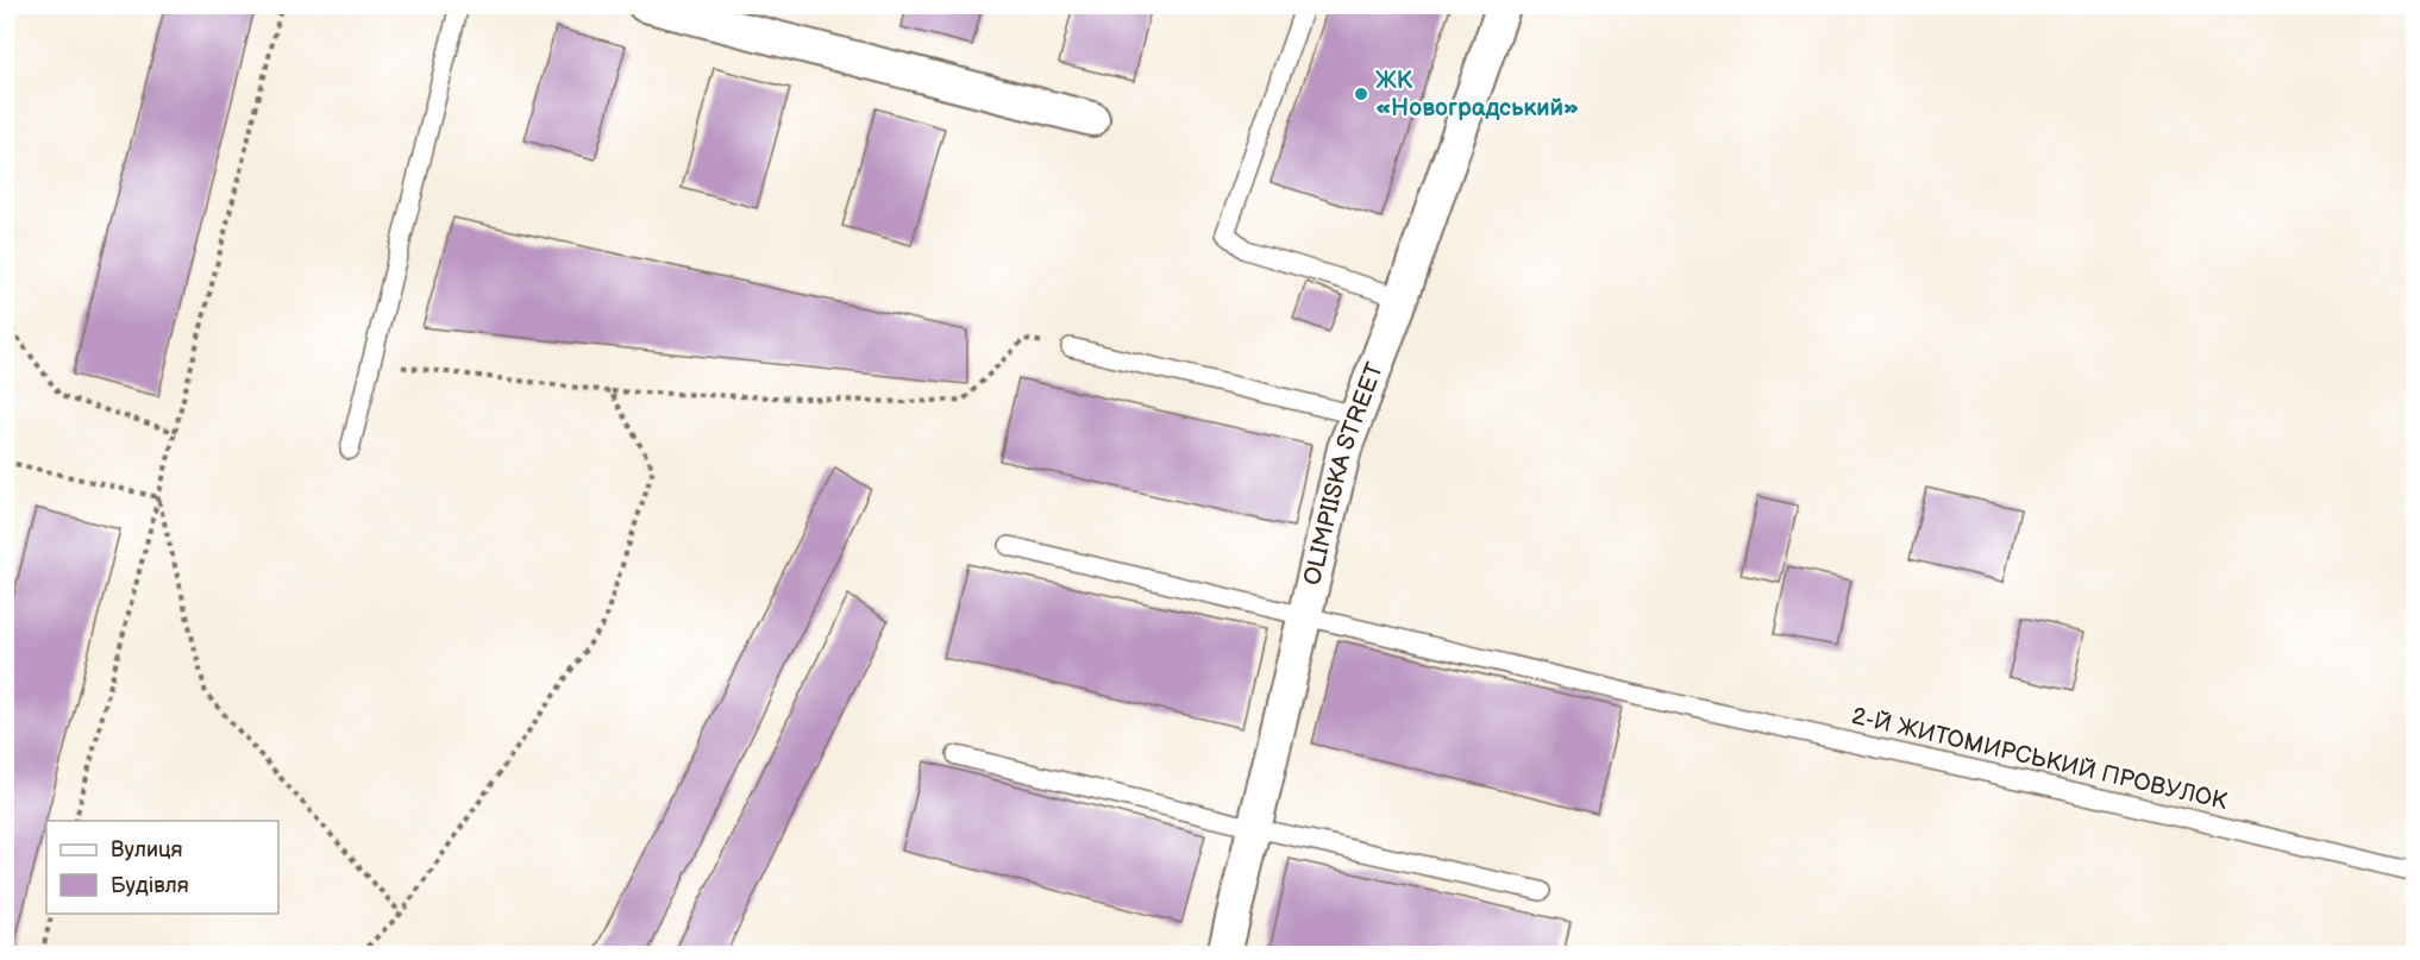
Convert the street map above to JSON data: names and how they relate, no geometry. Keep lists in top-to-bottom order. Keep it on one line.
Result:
{"streets":{"street":["OLIMPIISKA STREET"],"lane":["2-Й ЖИТОМИРСЬКИЙ ПРОВУЛОК"]},"crossings":[["OLIMPIISKA STREET","2-Й ЖИТОМИРСЬКИЙ ПРОВУЛОК"]],"places":["ЖК «Новоградський»"],"legend":["Вулиця","Будівля"]}
